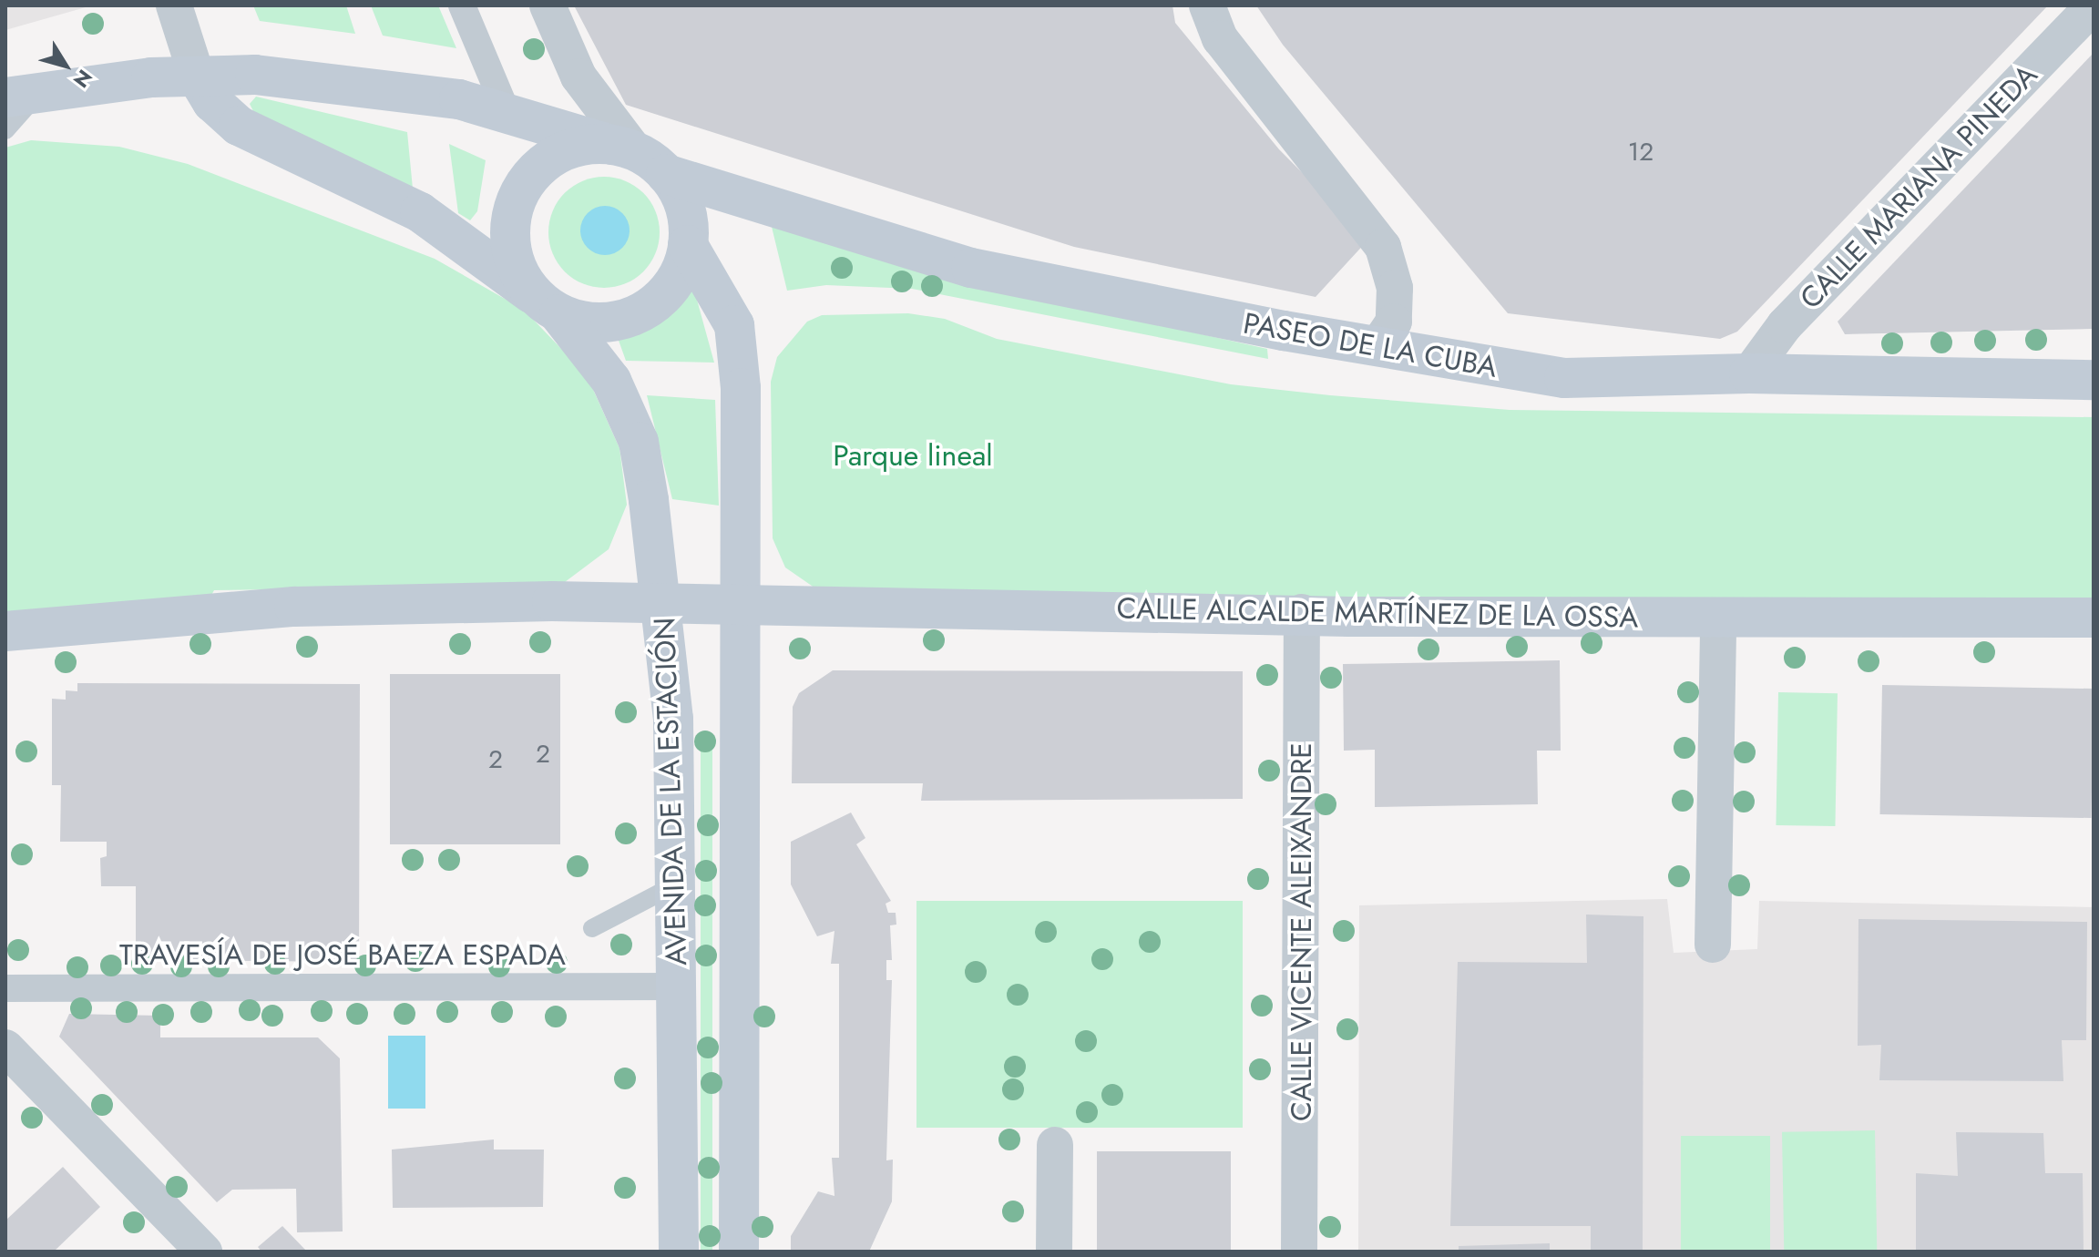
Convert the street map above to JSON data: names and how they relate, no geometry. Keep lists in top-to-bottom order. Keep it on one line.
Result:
{"streets":{"main road":["PASEO DE LA CUBA","CALLE ALCALDE MARTÍNEZ DE LA OSSA","AVENIDA DE LA ESTACIÓN"],"street":["CALLE MARIANA PINEDA","CALLE VICENTE ALEIXANDRE","TRAVESÍA DE JOSÉ BAEZA ESPADA"]},"crossings":[["CALLE MARIANA PINEDA","PASEO DE LA CUBA"],["PASEO DE LA CUBA","AVENIDA DE LA ESTACIÓN"],["CALLE ALCALDE MARTÍNEZ DE LA OSSA","AVENIDA DE LA ESTACIÓN"],["CALLE ALCALDE MARTÍNEZ DE LA OSSA","CALLE VICENTE ALEIXANDRE"],["AVENIDA DE LA ESTACIÓN","TRAVESÍA DE JOSÉ BAEZA ESPADA"]],"parks":["Parque lineal"],"house_numbers":["12","2","2"],"north":"bottom right"}
